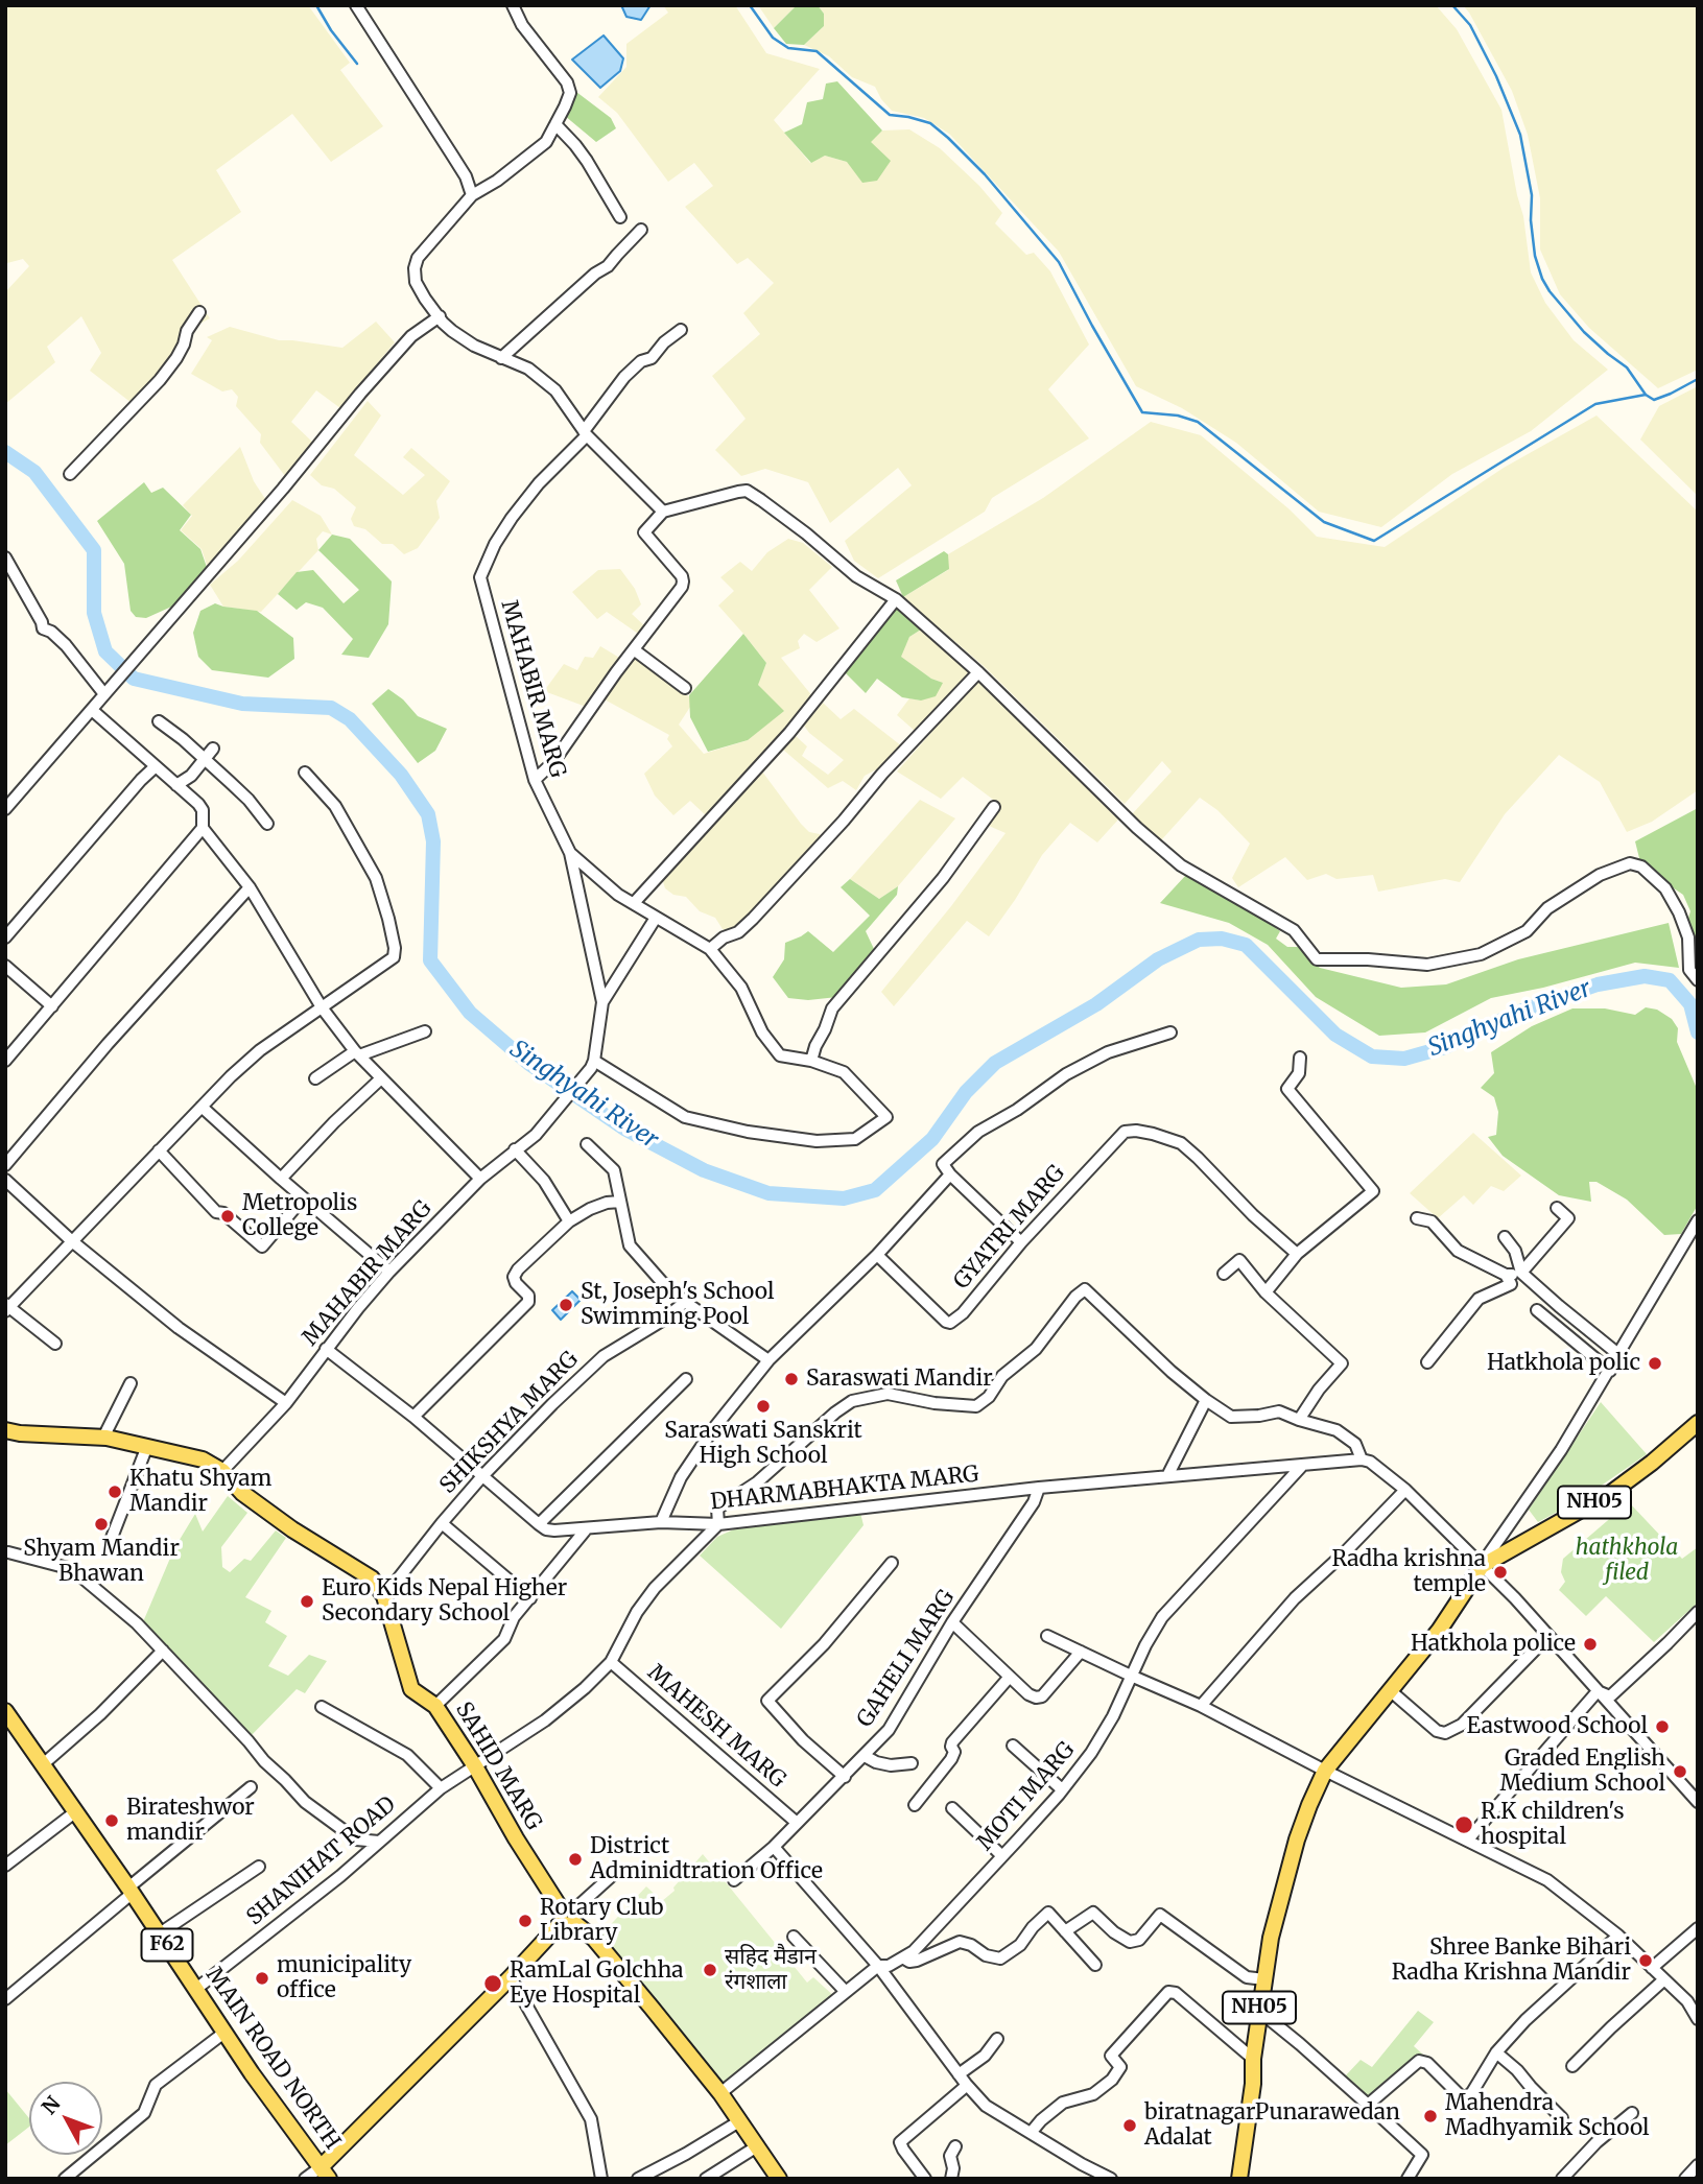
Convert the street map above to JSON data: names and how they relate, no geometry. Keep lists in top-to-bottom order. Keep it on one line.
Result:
{"streets":{"main road":["NH05","SAHID MARG","F62","MAIN ROAD NORTH"],"street":["MAHABIR MARG","GYATRI MARG","SHIKSHYA MARG","DHARMABHAKTA MARG","GAHELI MARG","MAHESH MARG","MOTI MARG","SHANIHAT ROAD"]},"crossings":[["MAHABIR MARG","SAHID MARG"],["SHIKSHYA MARG","SAHID MARG"],["DHARMABHAKTA MARG","GAHELI MARG"],["DHARMABHAKTA MARG","MOTI MARG"],["DHARMABHAKTA MARG","SHANIHAT ROAD"],["GAHELI MARG","MAHESH MARG"],["MAHESH MARG","SHANIHAT ROAD"],["SAHID MARG","SHANIHAT ROAD"],["SHANIHAT ROAD","MAIN ROAD NORTH"]],"water":["Singhyahi River"],"parks":["hathkhola filed"],"places":["Metropolis College","St, Joseph's School Swimming Pool","Hatkhola polic","Saraswati Mandir","Saraswati Sanskrit High School","Khatu Shyam Mandir","Shyam Mandir Bhawan","Radha krishna temple","Euro Kids Nepal Higher Secondary School","Hatkhola police","Eastwood School","Graded English Medium School","Birateshwor mandir","R.K children's hospital","District Adminidtration Office","Rotary Club Library","Shree Banke Bihari Radha Krishna Mandir","सहिद मैडान रंगशाला","municipality office","RamLal Golchha Eye Hospital","Mahendra Madhyamik School","biratnagarPunarawedan Adalat"],"north":"top left"}
